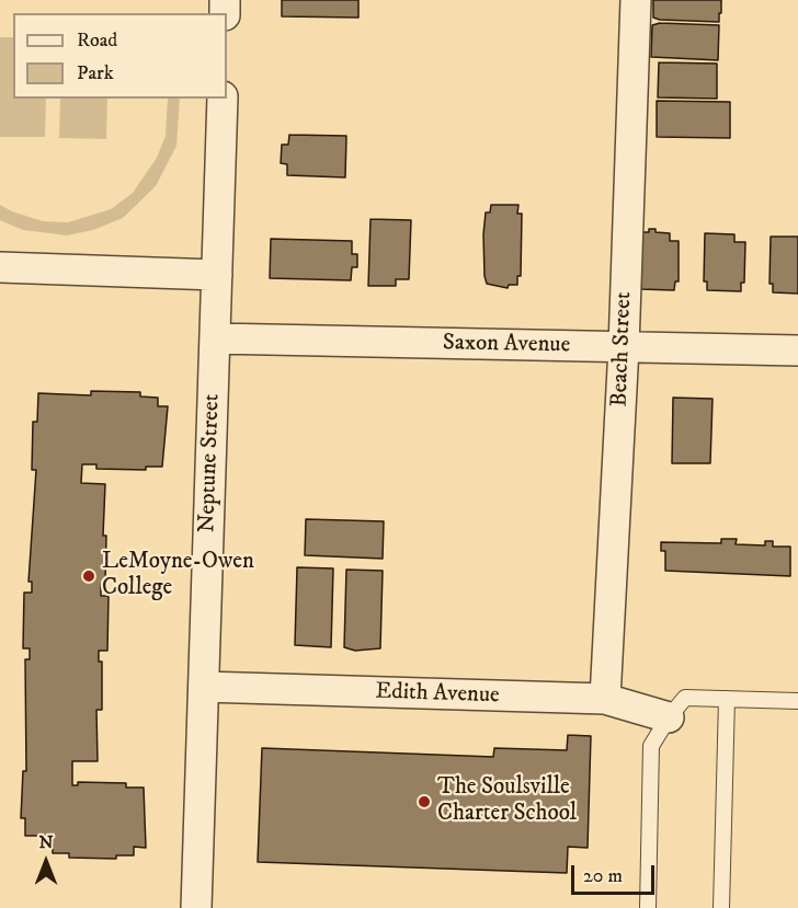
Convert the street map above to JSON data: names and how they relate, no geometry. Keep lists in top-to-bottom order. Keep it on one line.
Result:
{"streets":{"street":["Saxon Avenue","Beach Street","Neptune Street","Edith Avenue"]},"crossings":[["Saxon Avenue","Beach Street"],["Saxon Avenue","Neptune Street"],["Beach Street","Edith Avenue"],["Neptune Street","Edith Avenue"]],"places":["LeMoyne-Owen College","The Soulsville Charter School"],"legend":["Road","Park"],"scale_bar":"20 m","north":"top"}
